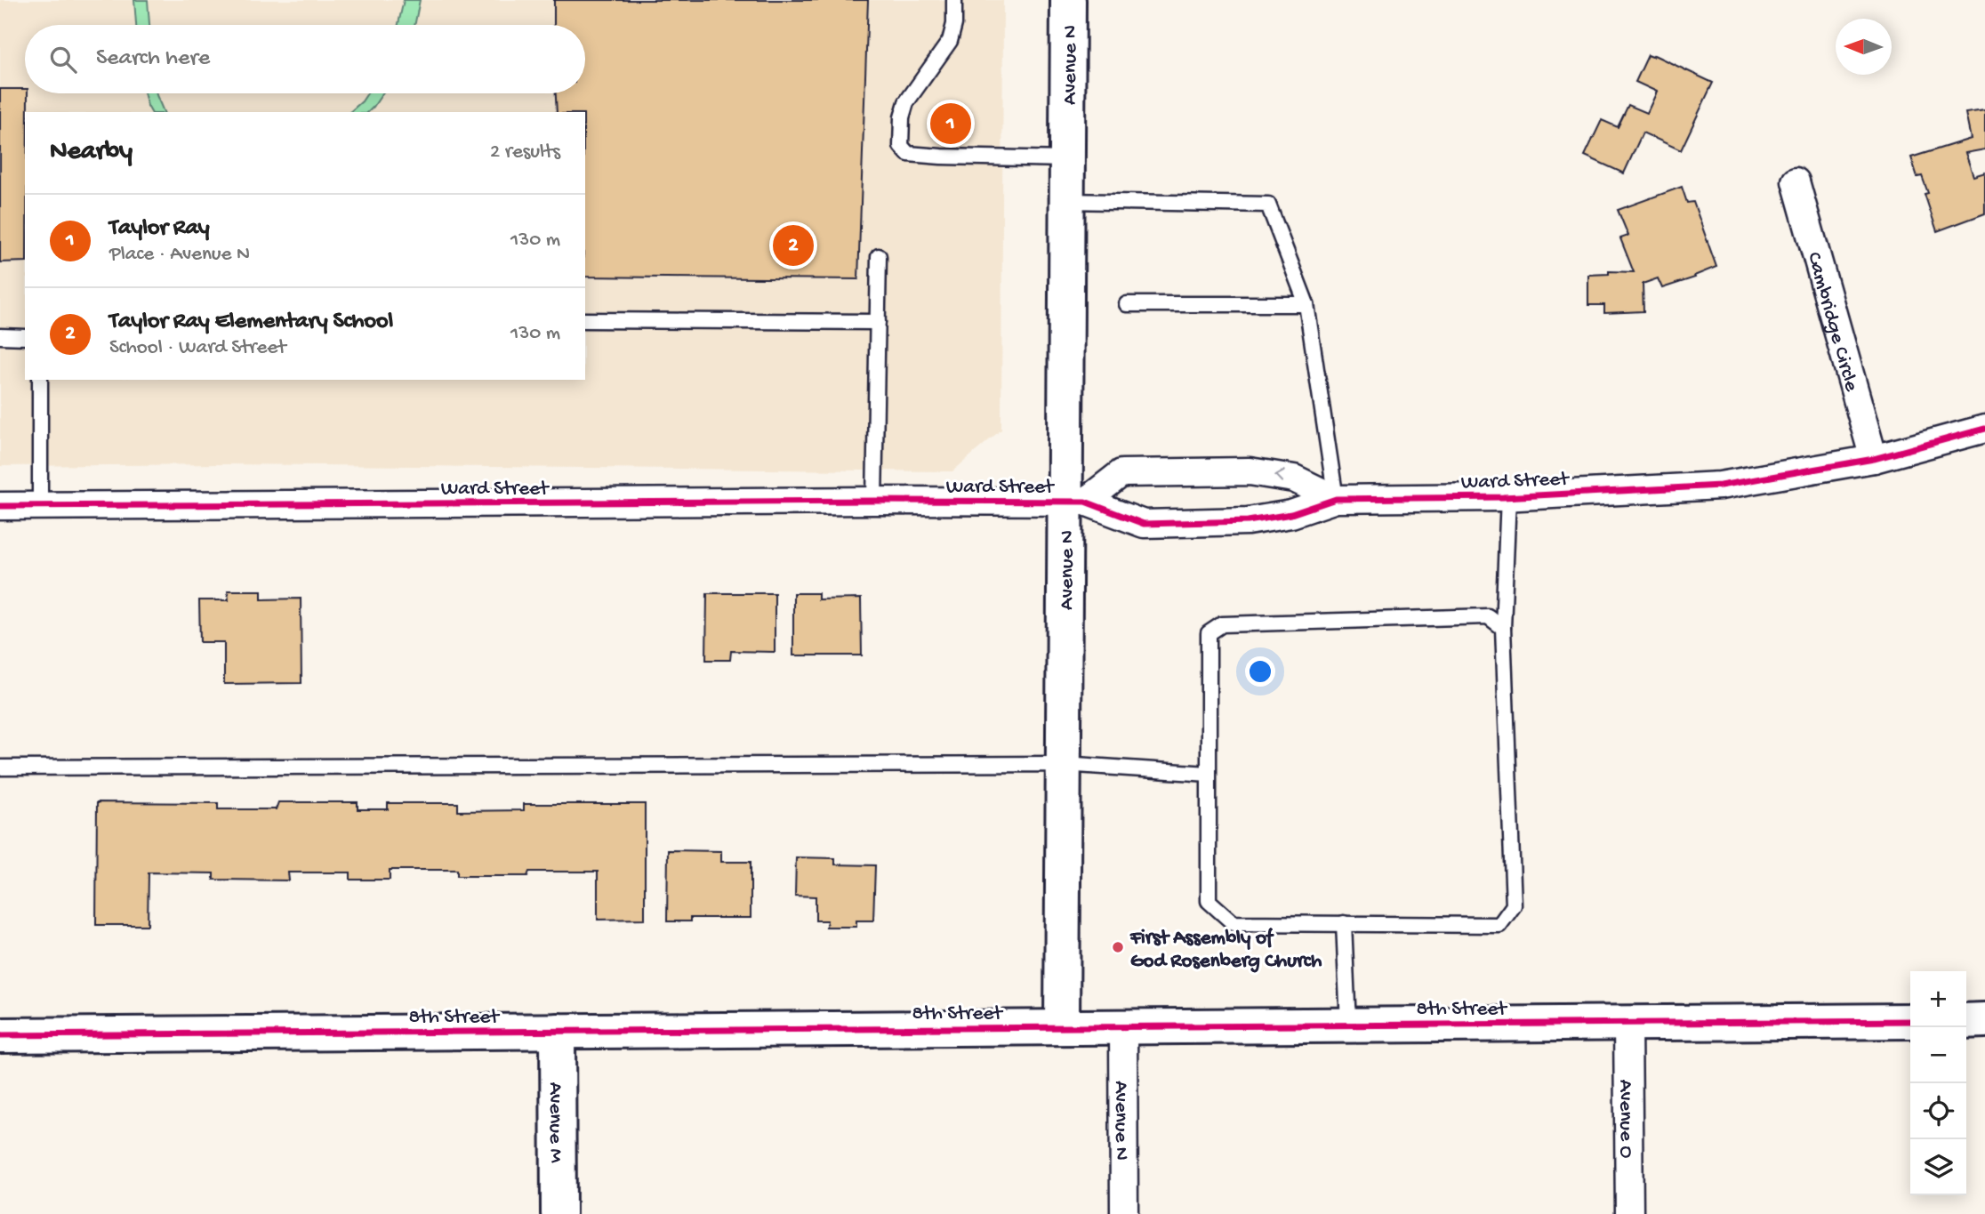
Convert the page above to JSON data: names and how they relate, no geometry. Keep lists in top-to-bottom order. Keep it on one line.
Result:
{"streets":{"street":["Avenue N","Cambridge Circle","Ward Street","8th Street","Avenue O","Avenue M"]},"crossings":[["Avenue N","Ward Street"],["Avenue N","8th Street"],["Cambridge Circle","Ward Street"],["8th Street","Avenue O"],["8th Street","Avenue M"]],"places":["First Assembly of God Rosenberg Church"],"north":"left","page":{"search":"Search here","pins":["1","2"],"heading":["Nearby","2 results"],"list":[{"mark":"1","name":"Taylor Ray","note":"Place · Avenue N","value":"130 m"},{"mark":"2","name":"Taylor Ray Elementary School","note":"School · Ward Street","value":"130 m"}],"map_buttons":["+","−"]}}
